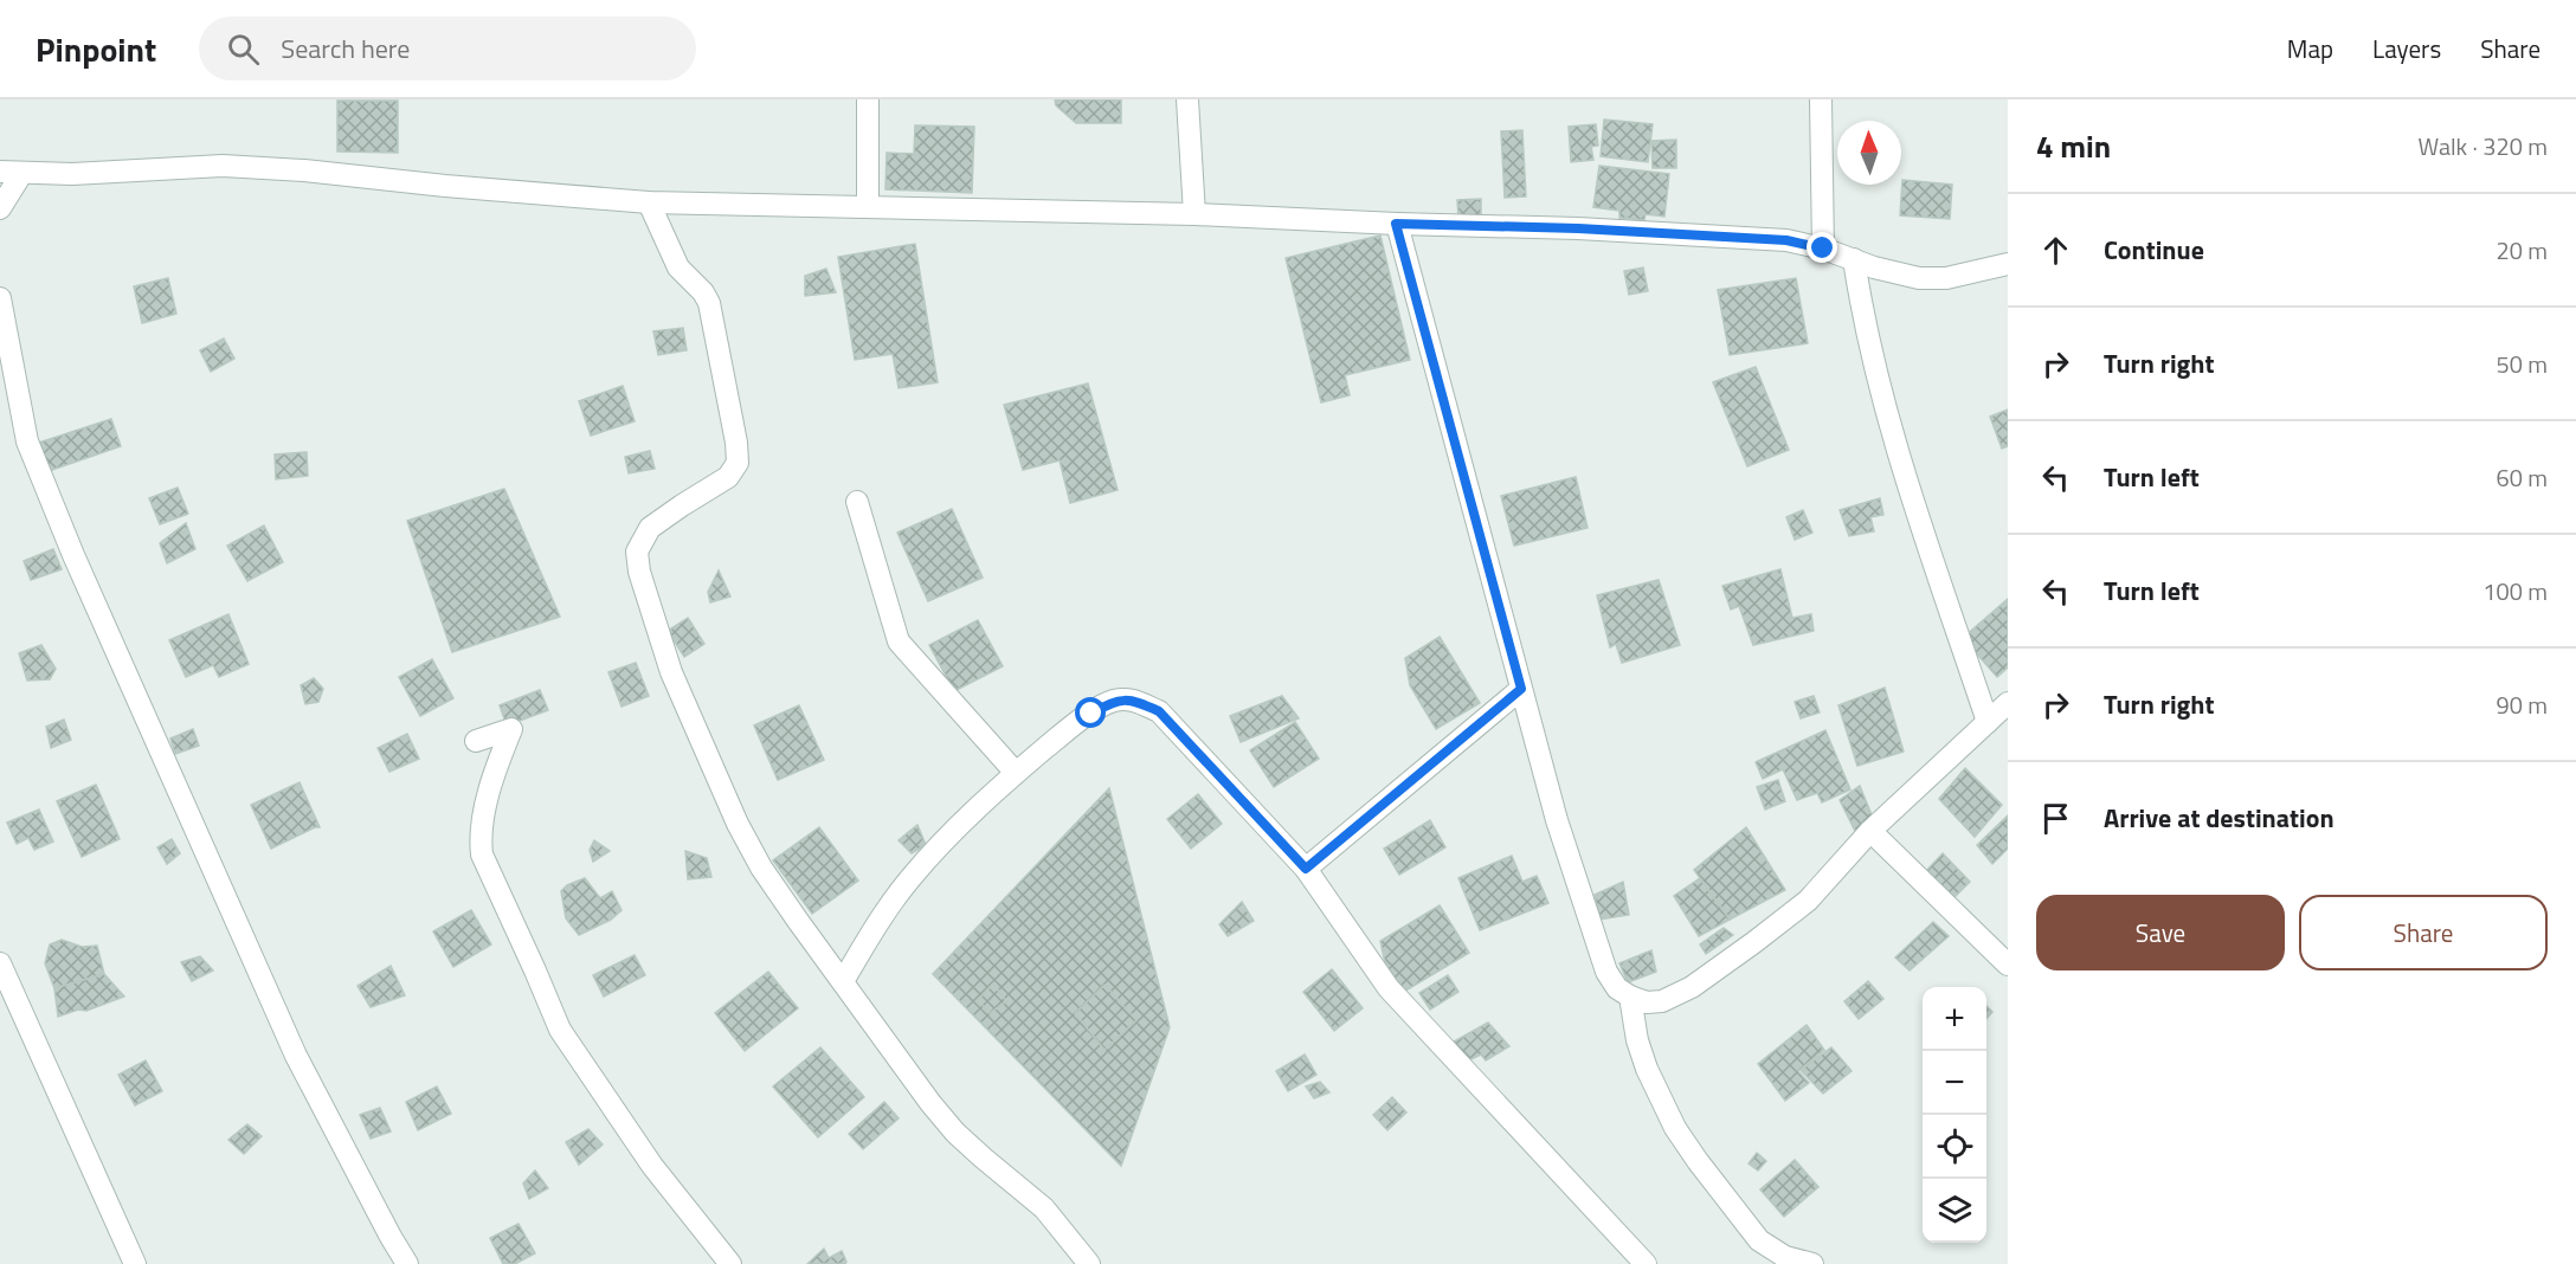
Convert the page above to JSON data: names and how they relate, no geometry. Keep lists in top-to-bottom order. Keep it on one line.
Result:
{"north":"top","page":{"header":"Pinpoint","search":"Search here","nav":["Map","Layers","Share"],"heading":["4 min","Walk · 320 m"],"list":[["Continue","20 m"],["Turn right","50 m"],["Turn left","60 m"],["Turn left","100 m"],["Turn right","90 m"],"Arrive at destination"],"buttons":["Save","Share"],"map_buttons":["+","−"]}}
